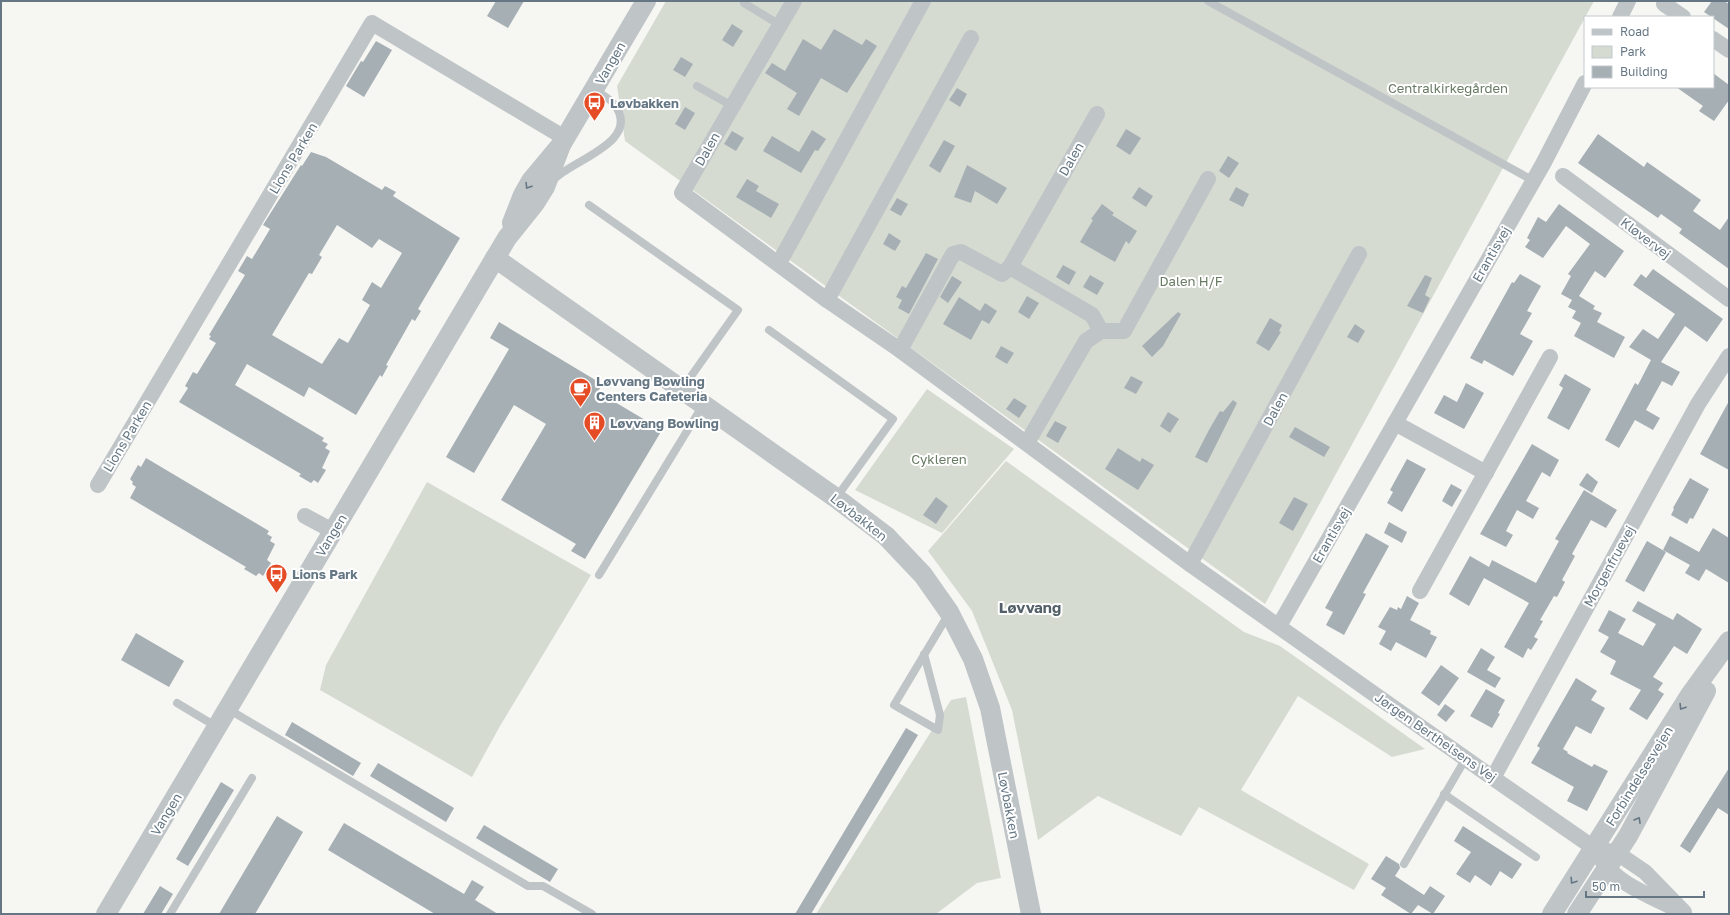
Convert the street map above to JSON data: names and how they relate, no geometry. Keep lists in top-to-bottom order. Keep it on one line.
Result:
{"streets":{"street":["Vangen","Dalen","Lions Parken","Kløvervej","Erantisvej","Løvbakken","Morgenfruevej","Jørgen Berthelsens Vej","Forbindelsesvejen"]},"crossings":[["Vangen","Lions Parken"],["Vangen","Løvbakken"],["Dalen","Erantisvej"],["Dalen","Jørgen Berthelsens Vej"],["Erantisvej","Jørgen Berthelsens Vej"],["Morgenfruevej","Jørgen Berthelsens Vej"],["Jørgen Berthelsens Vej","Forbindelsesvejen"]],"districts":["Løvvang"],"parks":["Centralkirkegården","Dalen H/F","Cykleren"],"places":{"bus stop":["Løvbakken","Lions Park"],"cafe":["Løvvang Bowling Centers Cafeteria"],"building":["Løvvang Bowling"]},"legend":["Road","Park","Building"],"scale_bar":"50 m"}
